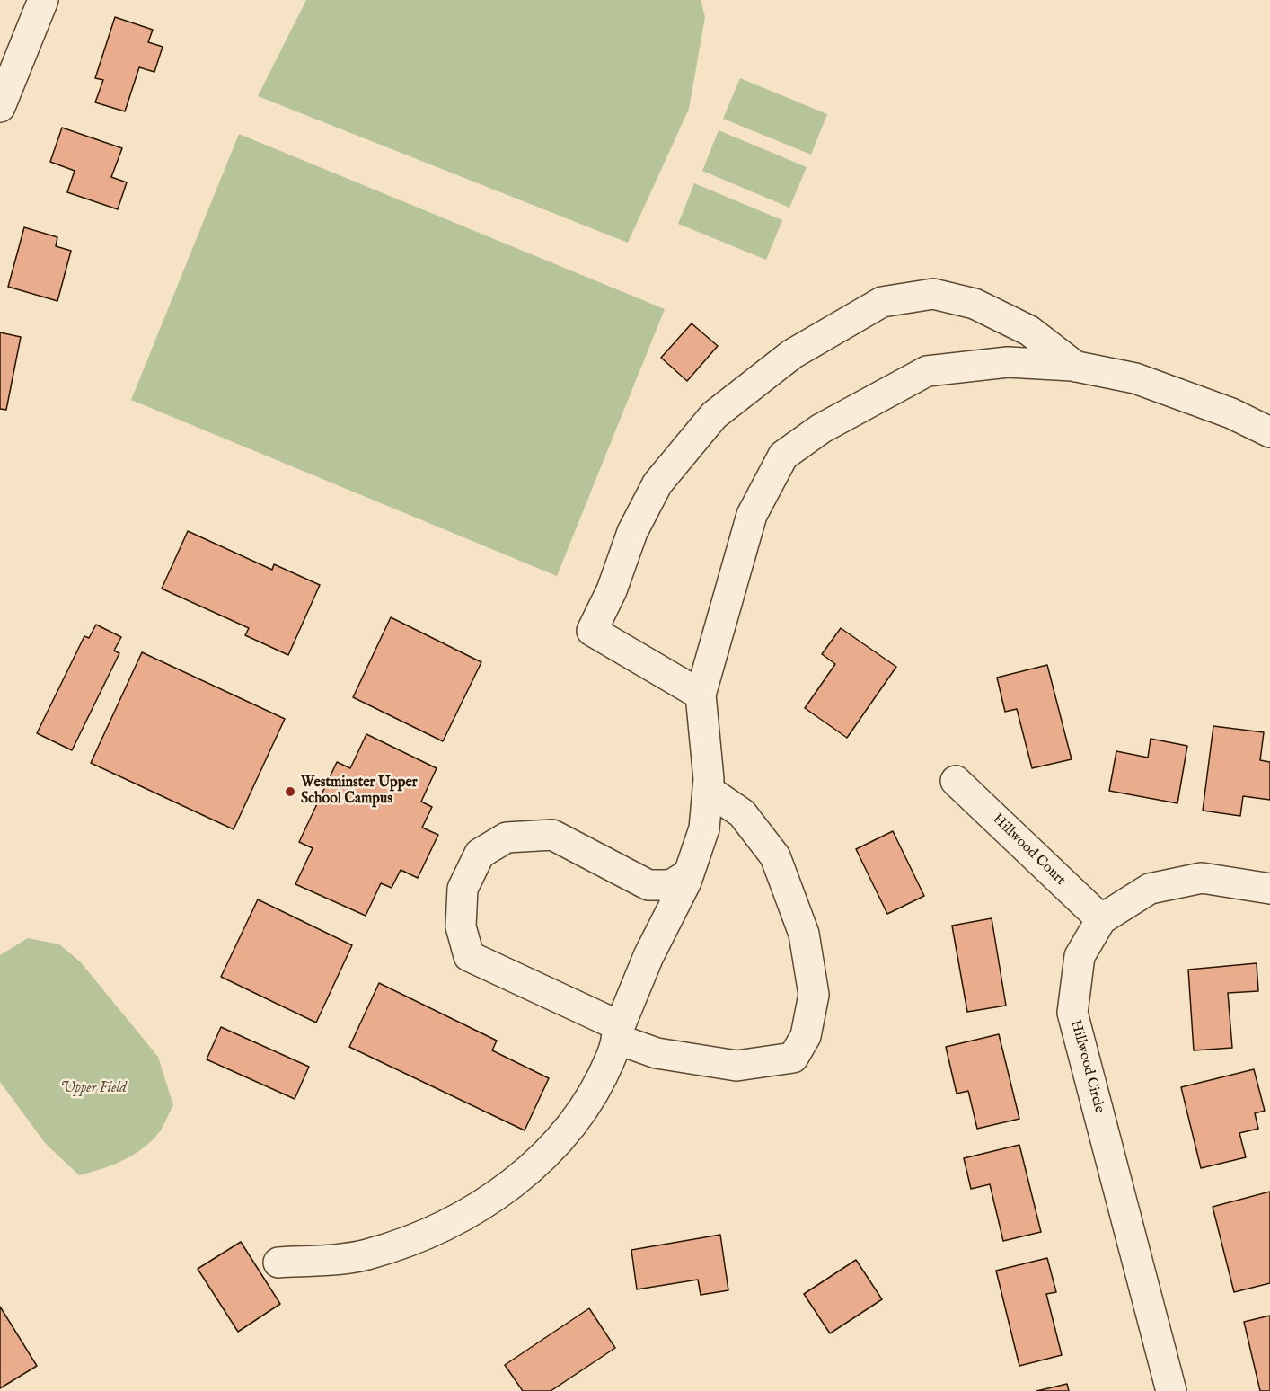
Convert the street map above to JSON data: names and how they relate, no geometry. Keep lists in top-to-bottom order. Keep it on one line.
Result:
{"streets":{"street":["Hillwood Court","Hillwood Circle"]},"crossings":[["Hillwood Court","Hillwood Circle"]],"parks":["Upper Field"],"places":["Westminster Upper School Campus"]}
